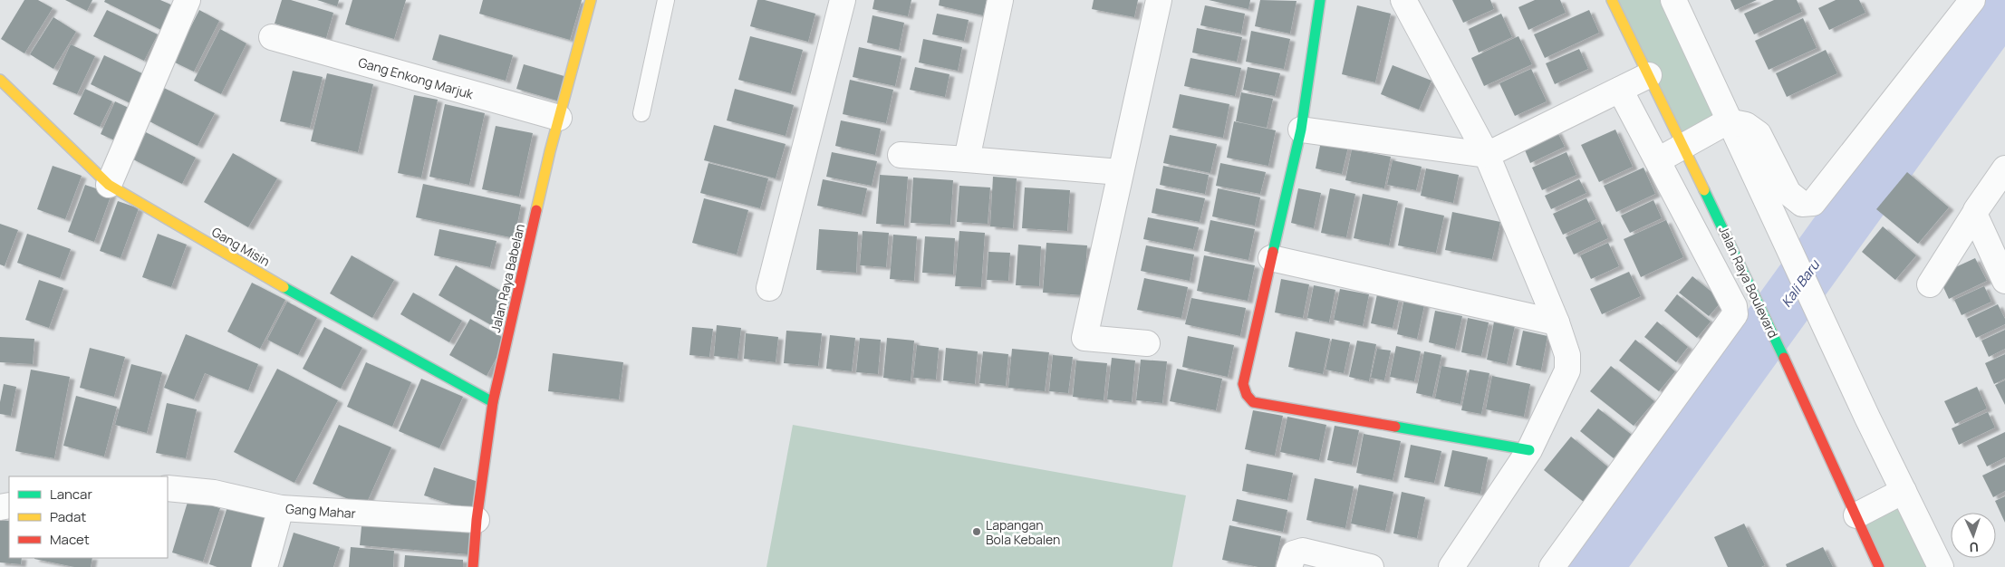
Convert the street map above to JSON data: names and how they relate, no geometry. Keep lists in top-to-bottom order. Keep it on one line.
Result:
{"streets":{"street":["Gang Enkong Marjuk","Gang Misin","Jalan Raya Babelan","Jalan Raya Boulevard","Gang Mahar"]},"crossings":[["Gang Enkong Marjuk","Jalan Raya Babelan"],["Gang Misin","Jalan Raya Babelan"],["Jalan Raya Babelan","Gang Mahar"]],"water":["Kali Baru"],"places":["Lapangan Bola Kebalen"],"legend":["Lancar","Padat","Macet"],"north":"bottom"}
